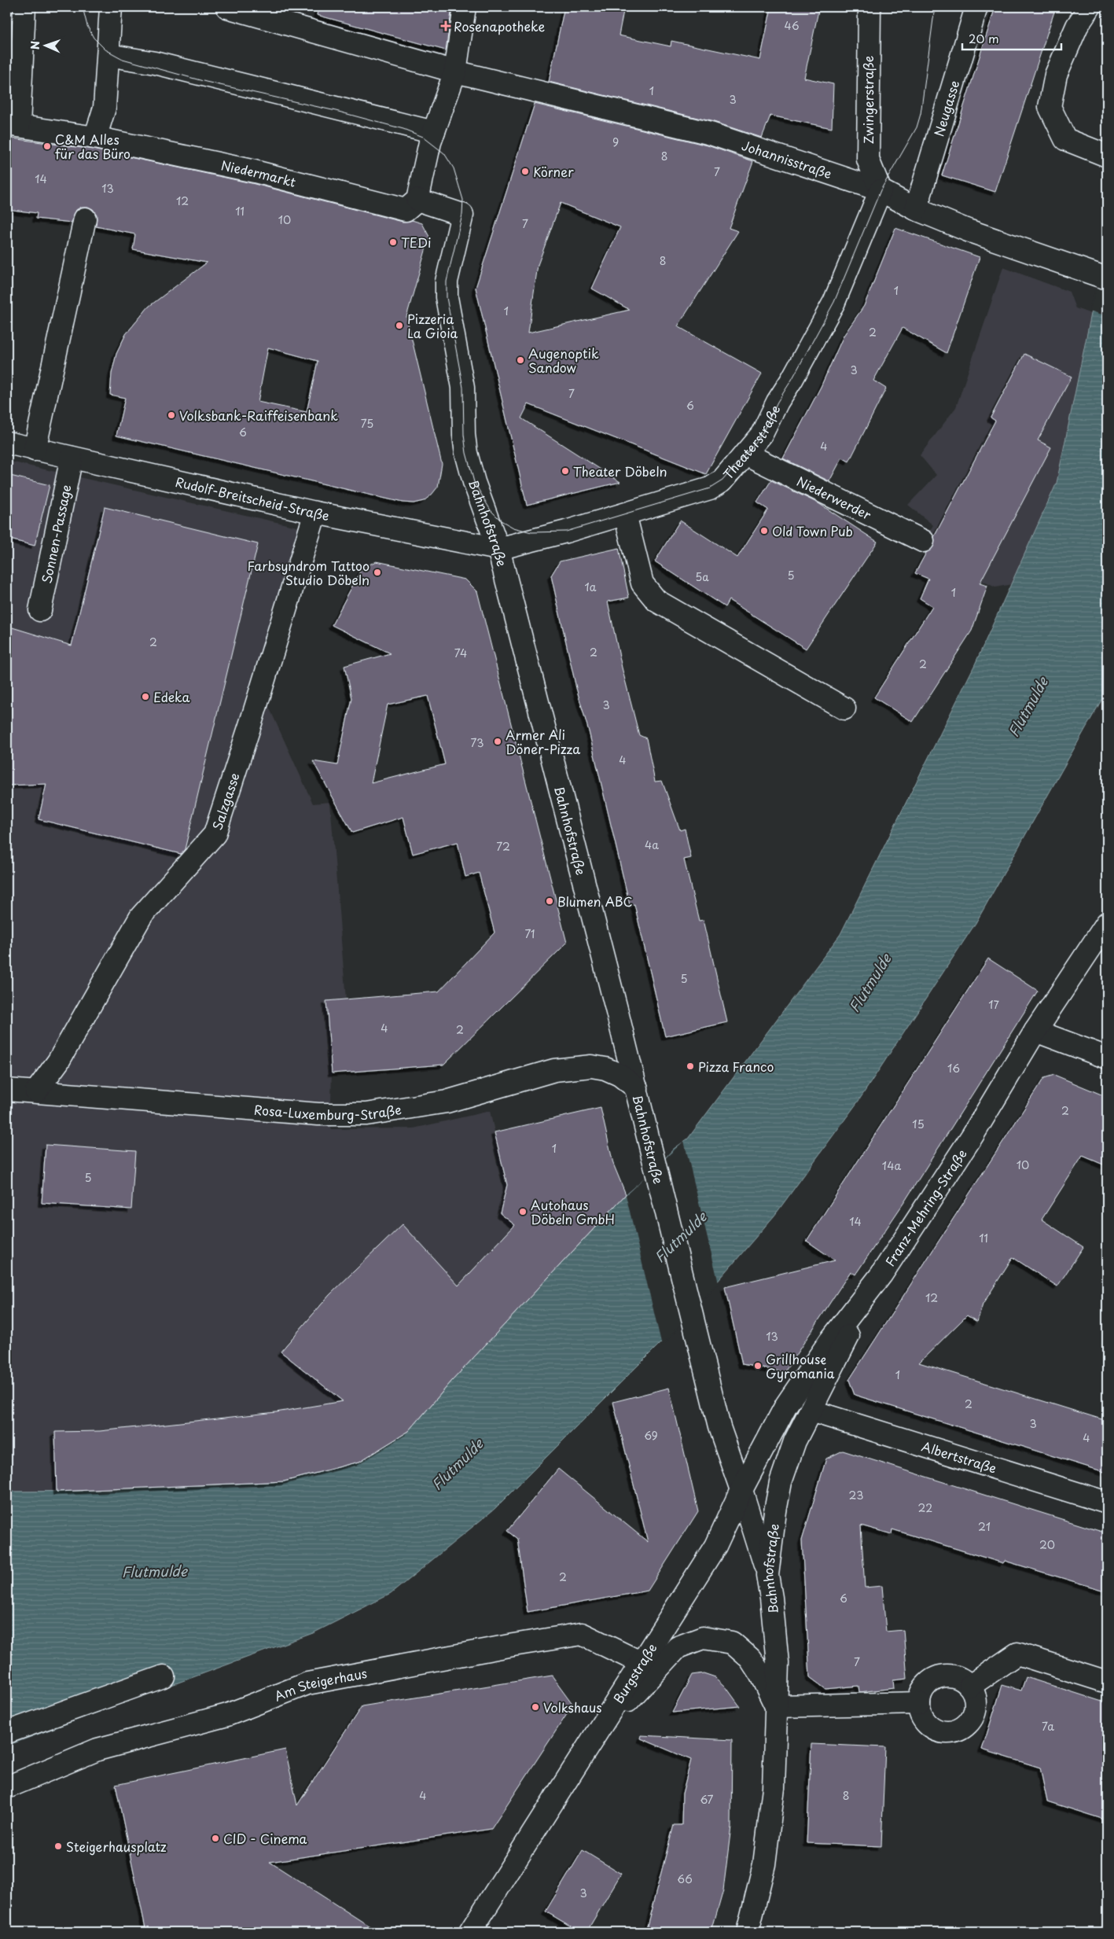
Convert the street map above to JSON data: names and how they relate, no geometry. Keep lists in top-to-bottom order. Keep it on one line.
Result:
{"streets":{"street":["Zwingerstraße","Neugasse","Johannisstraße","Niedermarkt","Theaterstraße","Rudolf-Breitscheid-Straße","Niederwerder","Bahnhofstraße","Sonnen-Passage","Salzgasse","Rosa-Luxemburg-Straße","Franz-Mehring-Straße","Albertstraße","Burgstraße","Am Steigerhaus"]},"crossings":[["Zwingerstraße","Johannisstraße"],["Zwingerstraße","Theaterstraße"],["Neugasse","Johannisstraße"],["Johannisstraße","Theaterstraße"],["Niedermarkt","Bahnhofstraße"],["Theaterstraße","Rudolf-Breitscheid-Straße"],["Theaterstraße","Niederwerder"],["Theaterstraße","Bahnhofstraße"],["Rudolf-Breitscheid-Straße","Bahnhofstraße"],["Rudolf-Breitscheid-Straße","Sonnen-Passage"],["Rudolf-Breitscheid-Straße","Salzgasse"],["Bahnhofstraße","Rosa-Luxemburg-Straße"],["Bahnhofstraße","Franz-Mehring-Straße"],["Bahnhofstraße","Albertstraße"],["Bahnhofstraße","Burgstraße"],["Salzgasse","Rosa-Luxemburg-Straße"],["Franz-Mehring-Straße","Burgstraße"],["Burgstraße","Am Steigerhaus"]],"water":["Flutmulde"],"places":{"health":["Rosenapotheke"],"other":["C&M Alles für das Büro","Körner","TEDi","Pizzeria La Gioia","Augenoptik Sandow","Volksbank-Raiffeisenbank","Theater Döbeln","Old Town Pub","Farbsyndrom Tattoo Studio Döbeln","Edeka","Armer Ali Döner-Pizza","Blumen ABC","Pizza Franco","Autohaus Döbeln GmbH","Grillhouse Gyromania","Volkshaus","CID - Cinema","Steigerhausplatz"]},"house_numbers":["46","1","3","9","8","7","14","13","12","11","10","7","8","1","1","2","3","7","6","75","6","4","5","5a","1a","1","2","2","74","2","3","73","4","4a","72","71","5","17","4","2","16","2","15","1","10","14a","5","14","11","12","13","1","2","3","69","4","23","22","21","20","2","6","7","7a","4","8","67","66","3"],"scale_bar":"20 m","north":"left"}
